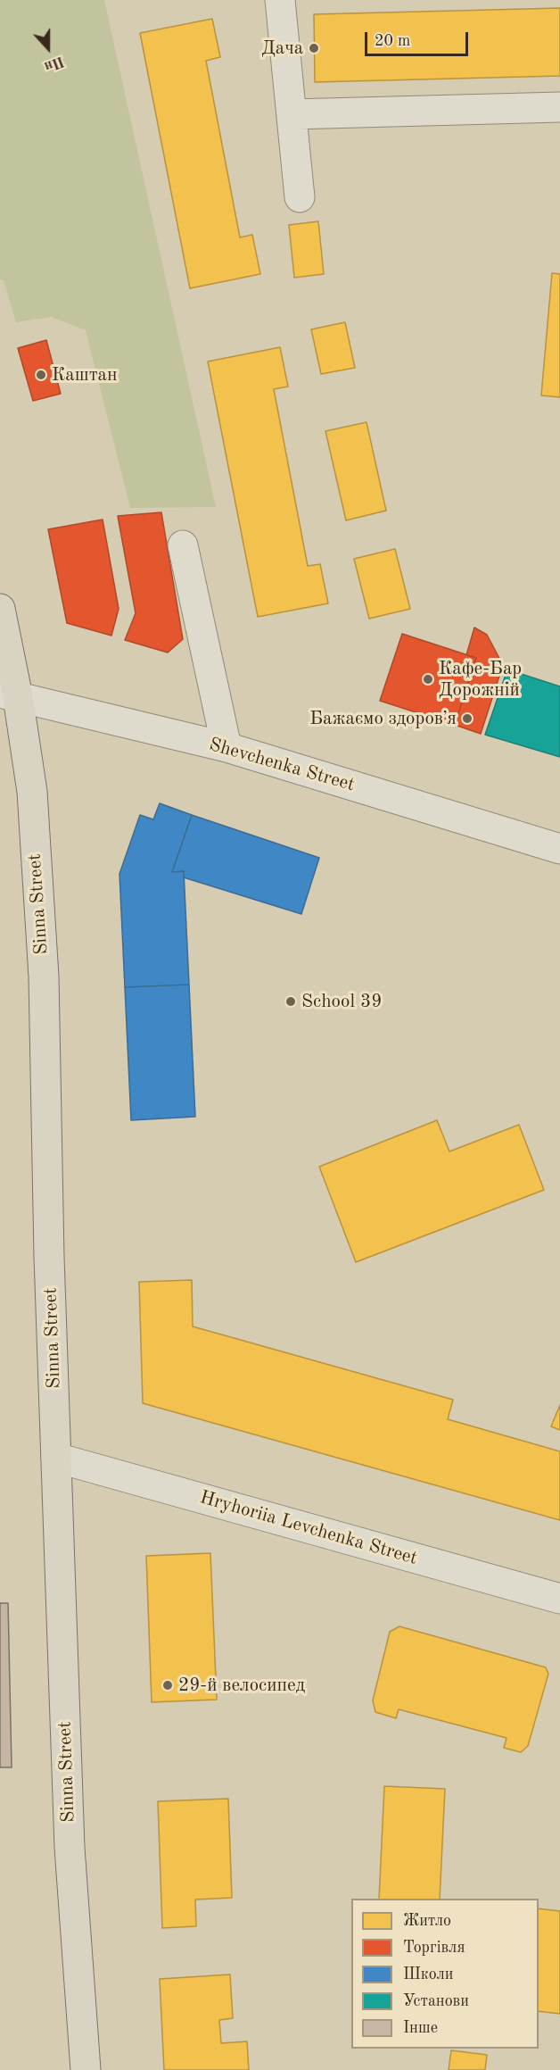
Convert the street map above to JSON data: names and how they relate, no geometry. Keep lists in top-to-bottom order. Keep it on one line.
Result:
{"streets":{"main road":["Sinna Street"],"street":["Shevchenka Street","Hryhoriia Levchenka Street"]},"crossings":[["Shevchenka Street","Sinna Street"],["Sinna Street","Hryhoriia Levchenka Street"]],"places":["Дача","Каштан","Кафе-Бар Дорожній","Бажаємо здоровʼя","School 39","29-й велосипед"],"legend":["Житло","Торгівля","Школи","Установи","Інше"],"scale_bar":"20 m","north":"bottom"}
